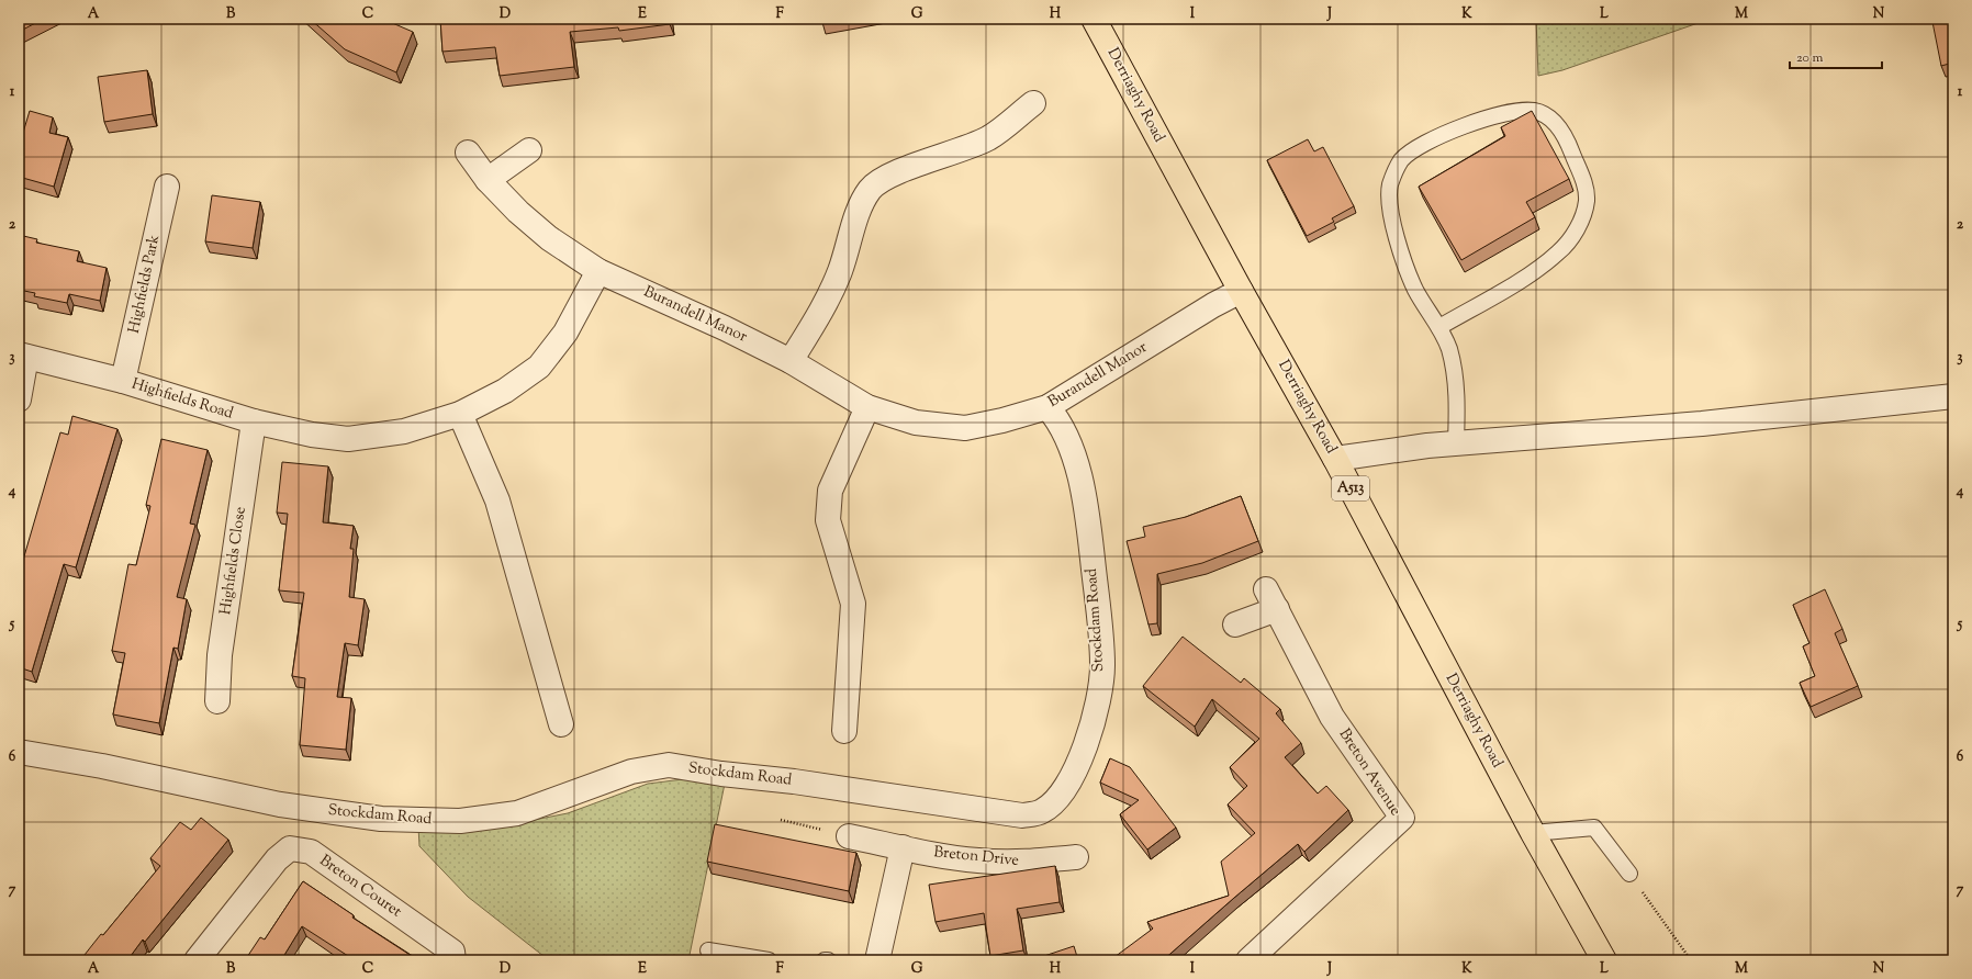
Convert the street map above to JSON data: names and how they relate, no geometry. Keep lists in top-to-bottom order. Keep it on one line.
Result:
{"streets":{"main road":["Derriaghy Road","A513"],"street":["Highfields Park","Burandell Manor","Highfields Road","Highfields Close","Stockdam Road","Breton Avenue","Breton Drive","Breton Couret"]},"crossings":[["Derriaghy Road","Burandell Manor"],["Highfields Park","Highfields Road"],["Burandell Manor","Stockdam Road"],["Highfields Road","Highfields Close"]],"scale_bar":"20 m","grid":{"columns":["A","B","C","D","E","F","G","H","I","J","K","L","M","N"],"rows":["1","2","3","4","5","6","7"]}}
